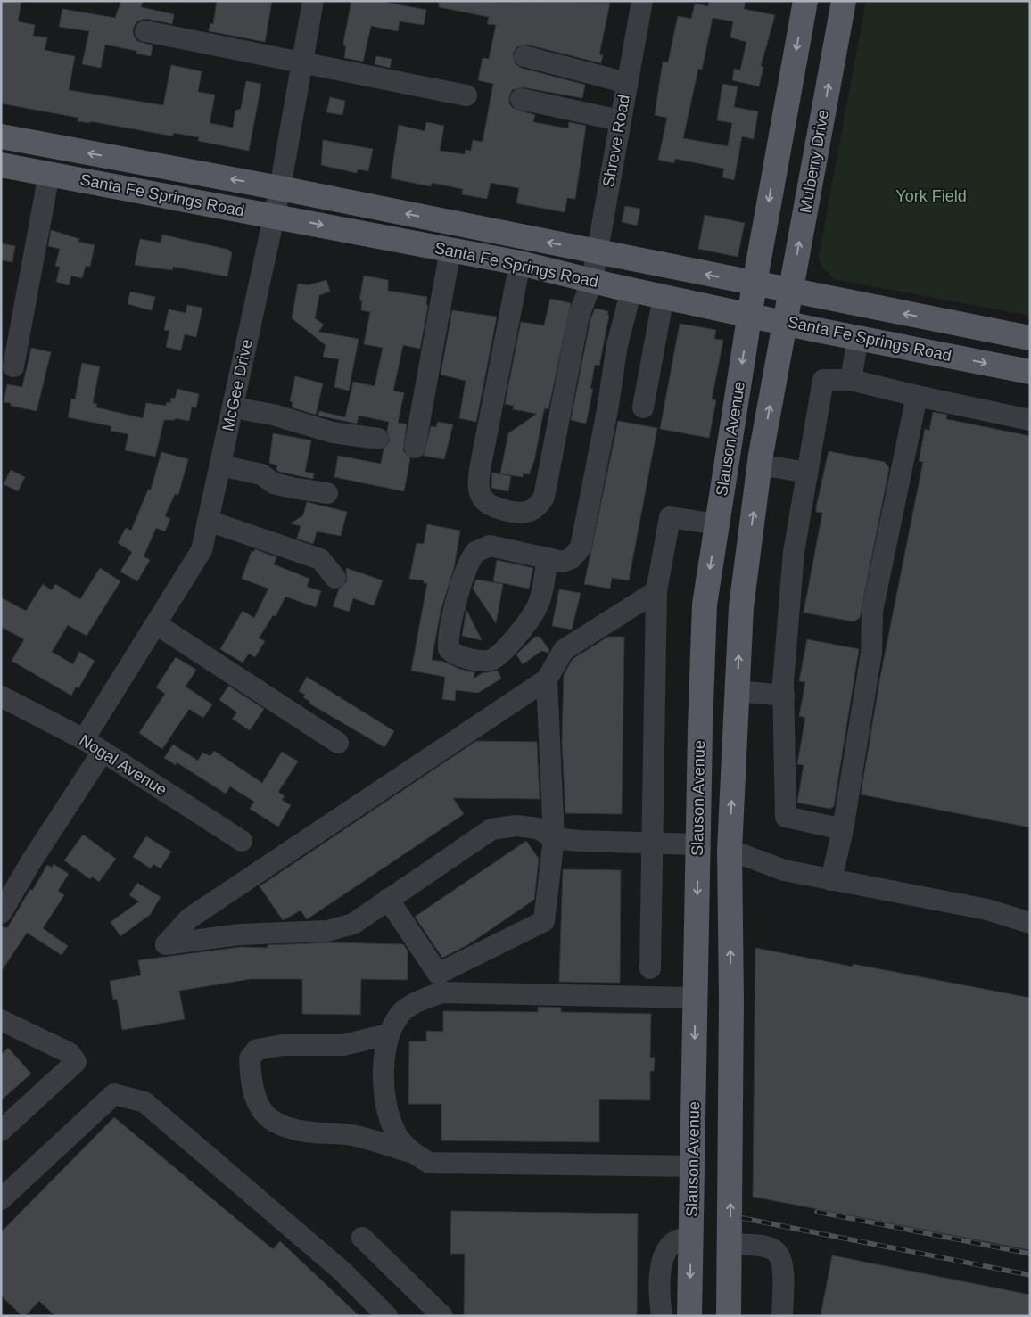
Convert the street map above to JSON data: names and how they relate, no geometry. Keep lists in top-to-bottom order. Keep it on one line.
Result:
{"streets":{"main road":["Mulberry Drive","Santa Fe Springs Road","Slauson Avenue"],"street":["Shreve Road","McGee Drive","Nogal Avenue"]},"crossings":[["Shreve Road","Santa Fe Springs Road"],["Mulberry Drive","Santa Fe Springs Road"],["Mulberry Drive","Slauson Avenue"],["Santa Fe Springs Road","McGee Drive"],["Santa Fe Springs Road","Slauson Avenue"],["McGee Drive","Nogal Avenue"]],"parks":["York Field"]}
